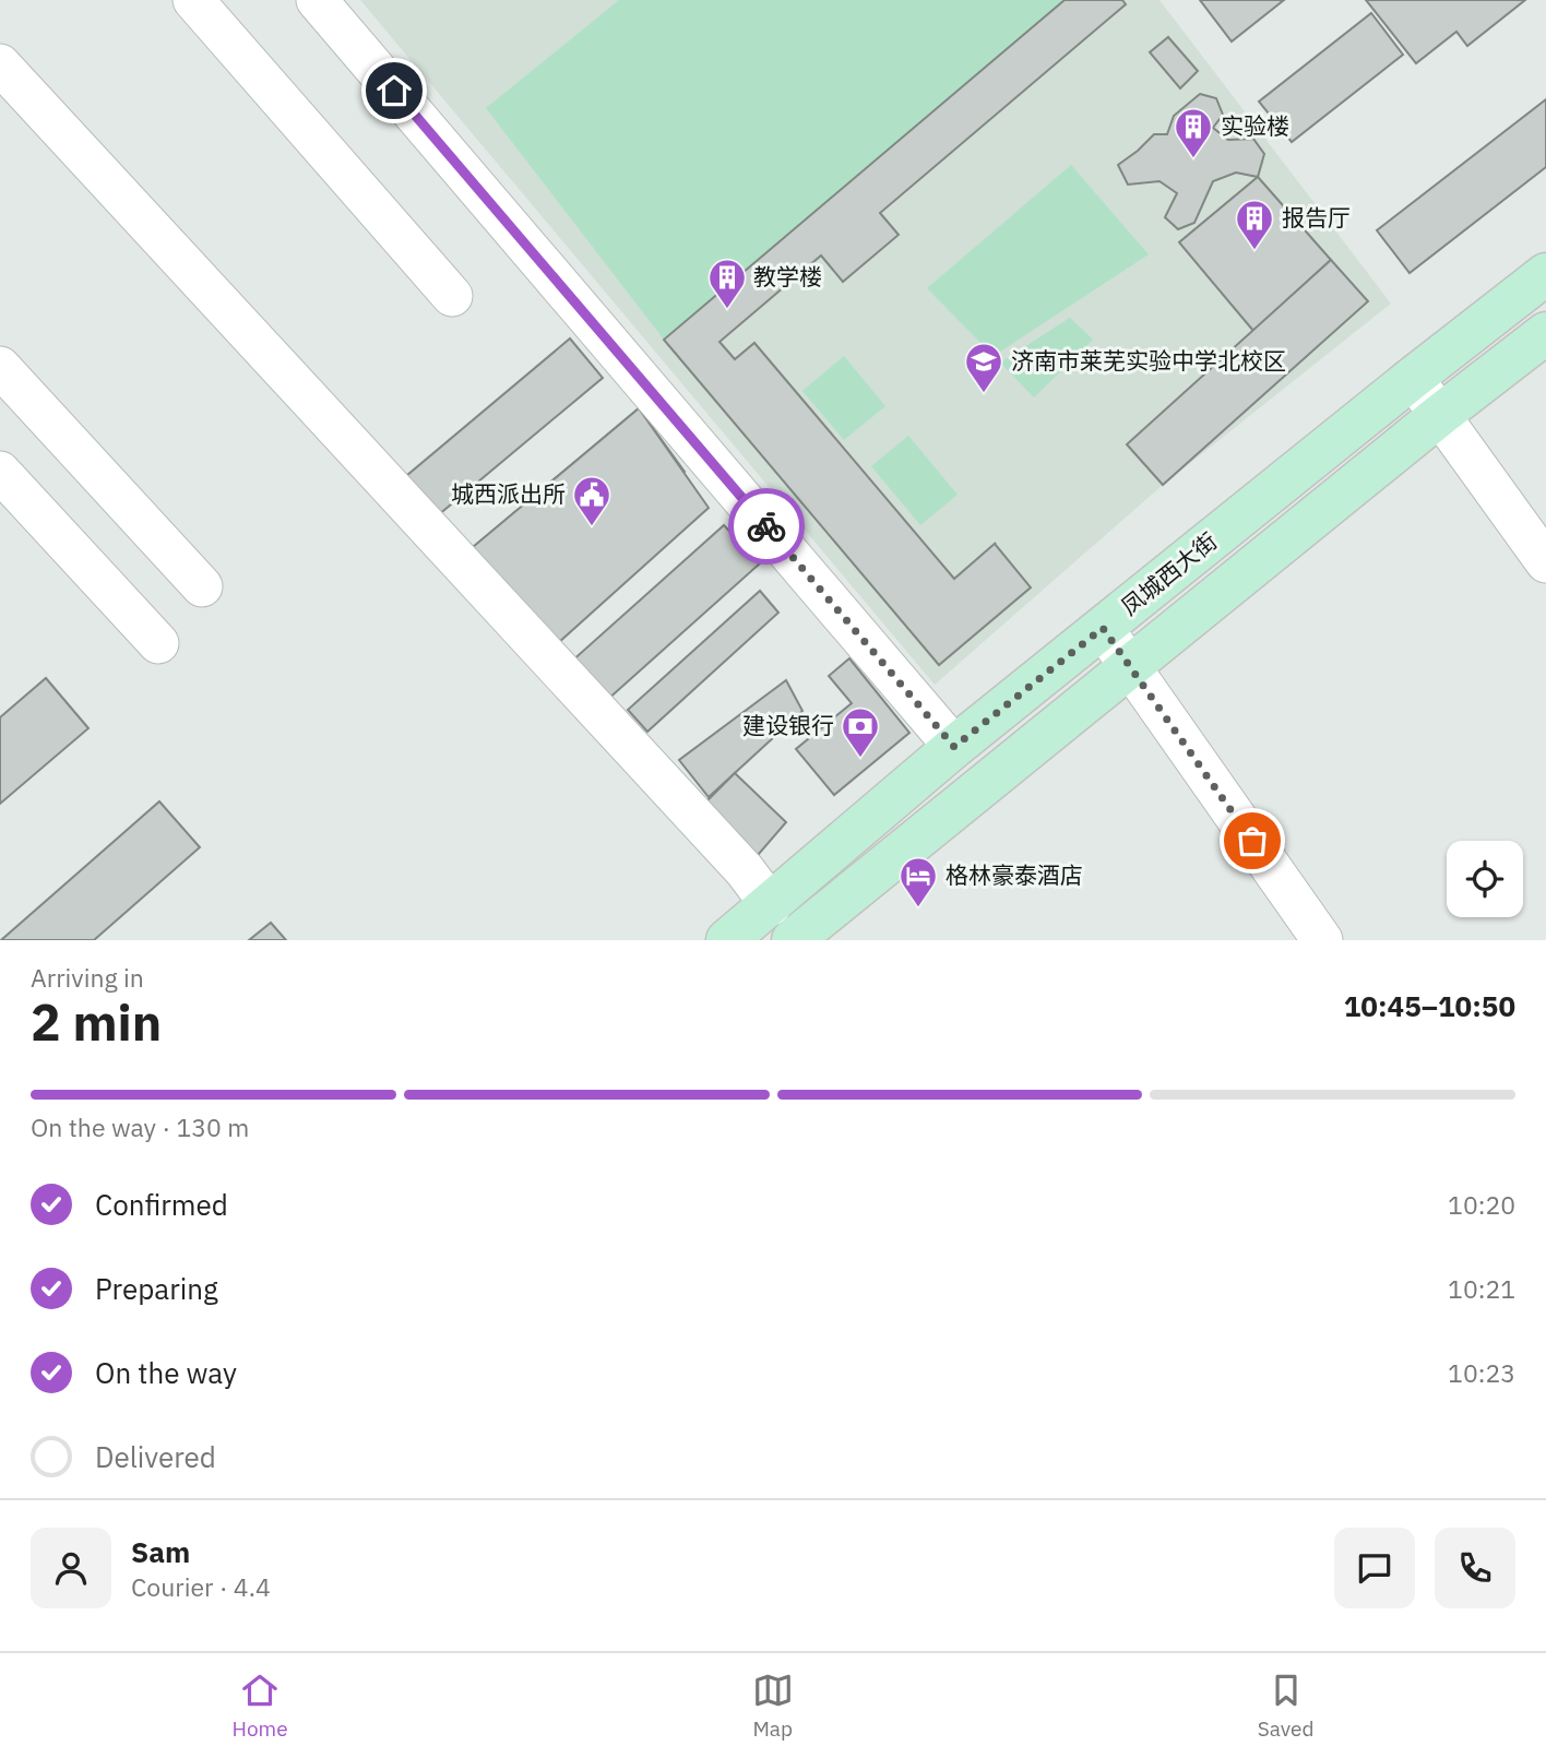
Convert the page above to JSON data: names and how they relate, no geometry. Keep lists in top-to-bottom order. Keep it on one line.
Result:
{"streets":{"main road":["凤城西大街"]},"places":{"building":["实验楼","报告厅","教学楼"],"school or university":["济南市莱芜实验中学北校区"],"public building":["城西派出所"],"bank":["建设银行"],"hotel":["格林豪泰酒店"]},"page":{"heading":["2 min","Arriving in","10:45–10:50"],"panel":["Sam","Courier · 4.4"],"bar":"On the way · 130 m","list":[["Confirmed","10:20"],["Preparing","10:21"],["On the way","10:23"],"Delivered"],"tabs":["Home","Map","Saved"]}}
